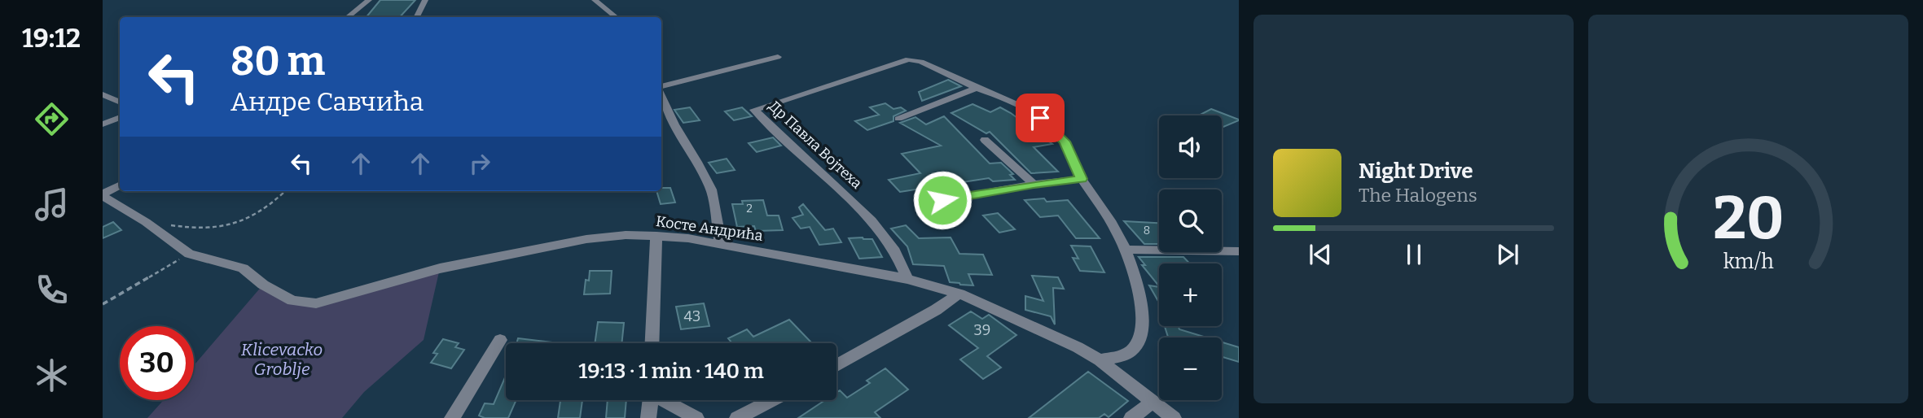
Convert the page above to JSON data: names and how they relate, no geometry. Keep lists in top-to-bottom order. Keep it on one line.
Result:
{"streets":{"street":["Др Павла Војтеха","Косте Андрића"]},"crossings":[["Др Павла Војтеха","Косте Андрића"]],"parks":["Klicevacko Groblje"],"house_numbers":["2","8","43","39"],"page":{"tabs":"19:12","turn":["80 m","Андре Савчића"],"map_buttons":["+","−"],"song":["Night Drive","The Halogens"],"limit":"30","trip":"19:13 · 1 min · 140 m","gauge":["20","km/h"]}}
